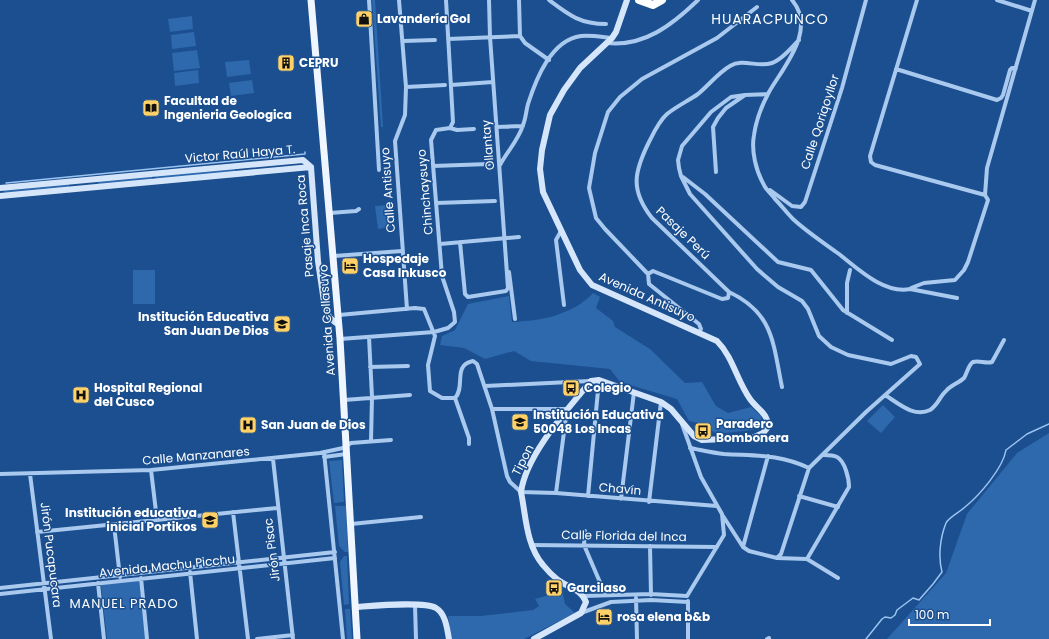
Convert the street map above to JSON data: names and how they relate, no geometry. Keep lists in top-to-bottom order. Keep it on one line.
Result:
{"streets":{"main road":["Avenida Collasuyo"],"street":["Calle Qoriqoyllor","Ollantay","Victor Raúl Haya T.","Calle Antisuyo","Chinchaysuyo","Pasaje Inca Roca","Pasaje Perú","Avenida Antisuyo","Calle Manzanares","Tipon","Chavín","Calle Florida del Inca","Jirón Pisac","Jirón Pucapucara","Avenida Machu Picchu"]},"crossings":[["Victor Raúl Haya T.","Pasaje Inca Roca"],["Pasaje Inca Roca","Avenida Collasuyo"],["Avenida Collasuyo","Calle Manzanares"],["Calle Manzanares","Jirón Pisac"],["Calle Manzanares","Jirón Pucapucara"],["Tipon","Chavín"],["Tipon","Calle Florida del Inca"],["Jirón Pisac","Avenida Machu Picchu"],["Jirón Pucapucara","Avenida Machu Picchu"]],"districts":["HUARACPUNCO","MANUEL PRADO"],"places":{"shop":["Lavandería Gol"],"building":["CEPRU"],"library":["Facultad de Ingenieria Geologica"],"hotel":["Hospedaje Casa Inkusco","rosa elena b&b"],"school or university":["Institución Educativa San Juan De Dios","Institución Educativa 50048 Los Incas","Institución educativa inicial Portikos"],"bus stop":["Colegio","Paradero Bombonera","Garcilaso"],"hospital":["Hospital Regional del Cusco","San Juan de Dios"]},"scale_bar":"100 m"}
